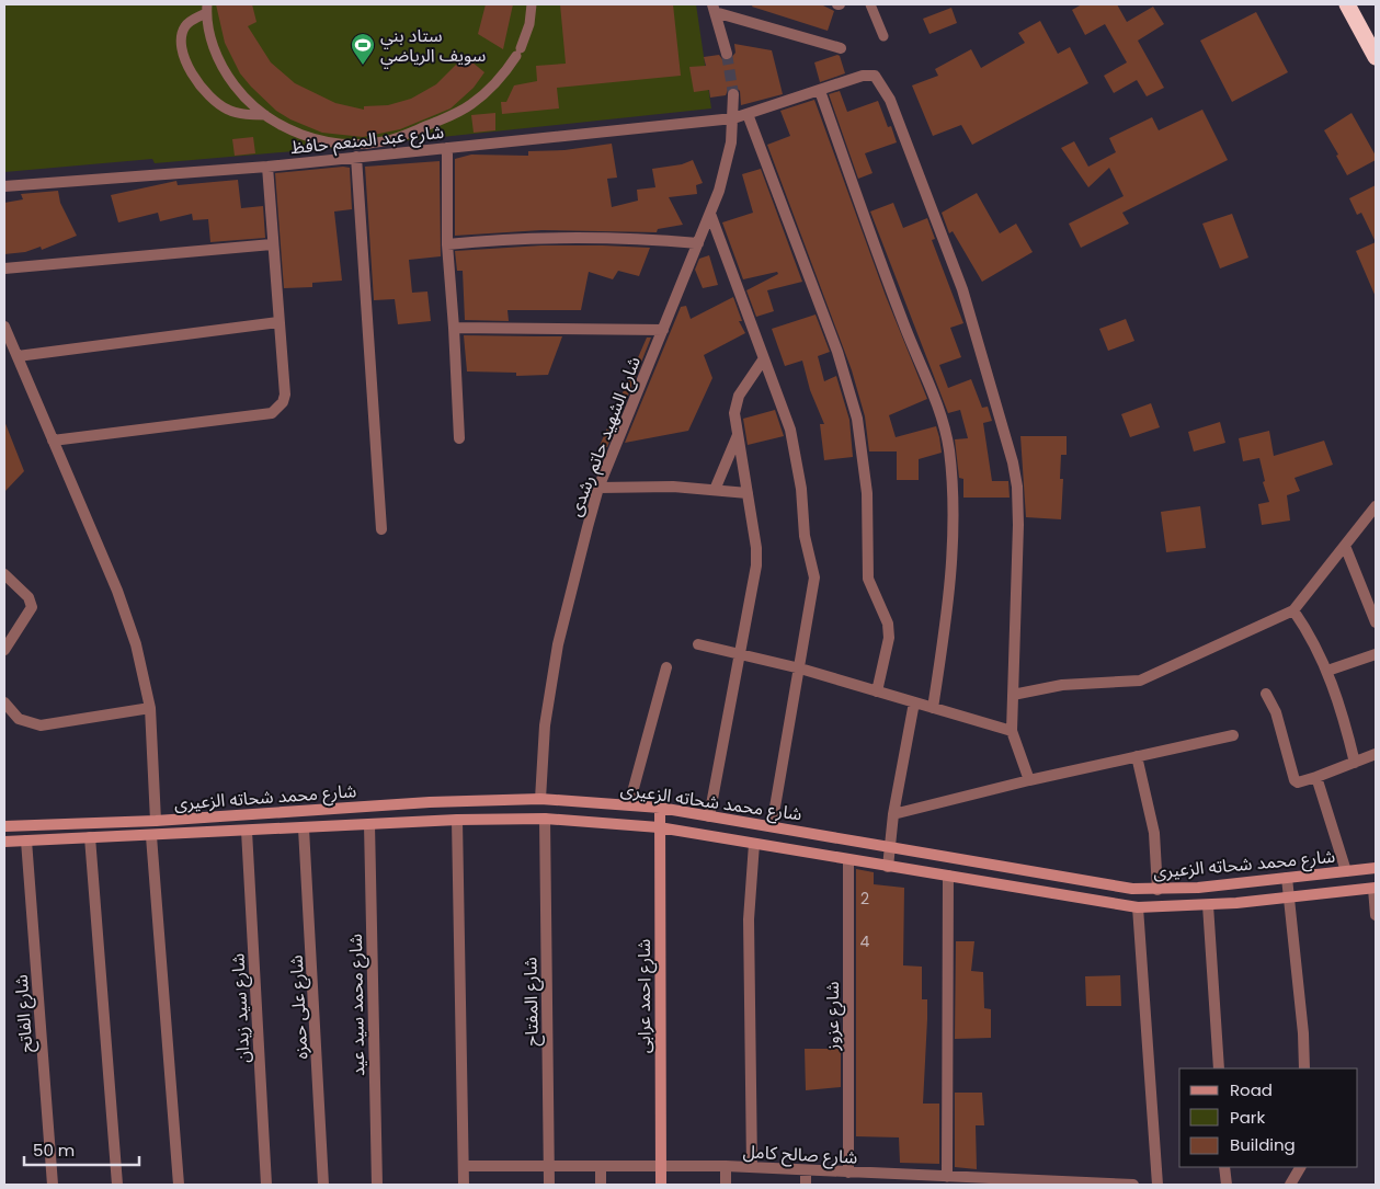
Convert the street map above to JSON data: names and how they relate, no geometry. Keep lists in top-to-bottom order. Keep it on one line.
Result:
{"streets":{"street":["شارع عبد المنعم حافظ","شارع الشهيد حاتم رشدى","شارع محمد شحاته الزعيرى","شارع احمد عرابى","شارع المفتاح","شارع محمد سيد عيد","شارع على حمزه","شارع سيد زيدان","شارع الفاتح","شارع عزوز","شارع صالح كامل"]},"crossings":[["شارع عبد المنعم حافظ","شارع الشهيد حاتم رشدى"],["شارع الشهيد حاتم رشدى","شارع محمد شحاته الزعيرى"],["شارع محمد شحاته الزعيرى","شارع احمد عرابى"],["شارع محمد شحاته الزعيرى","شارع المفتاح"],["شارع محمد شحاته الزعيرى","شارع محمد سيد عيد"],["شارع محمد شحاته الزعيرى","شارع على حمزه"],["شارع محمد شحاته الزعيرى","شارع سيد زيدان"],["شارع محمد شحاته الزعيرى","شارع الفاتح"],["شارع محمد شحاته الزعيرى","شارع عزوز"],["شارع احمد عرابى","شارع صالح كامل"],["شارع المفتاح","شارع صالح كامل"],["شارع عزوز","شارع صالح كامل"]],"places":{"sports":["ستاد بني سويف الرياضي"]},"house_numbers":["2","4"],"legend":["Road","Park","Building"],"scale_bar":"50 m"}
